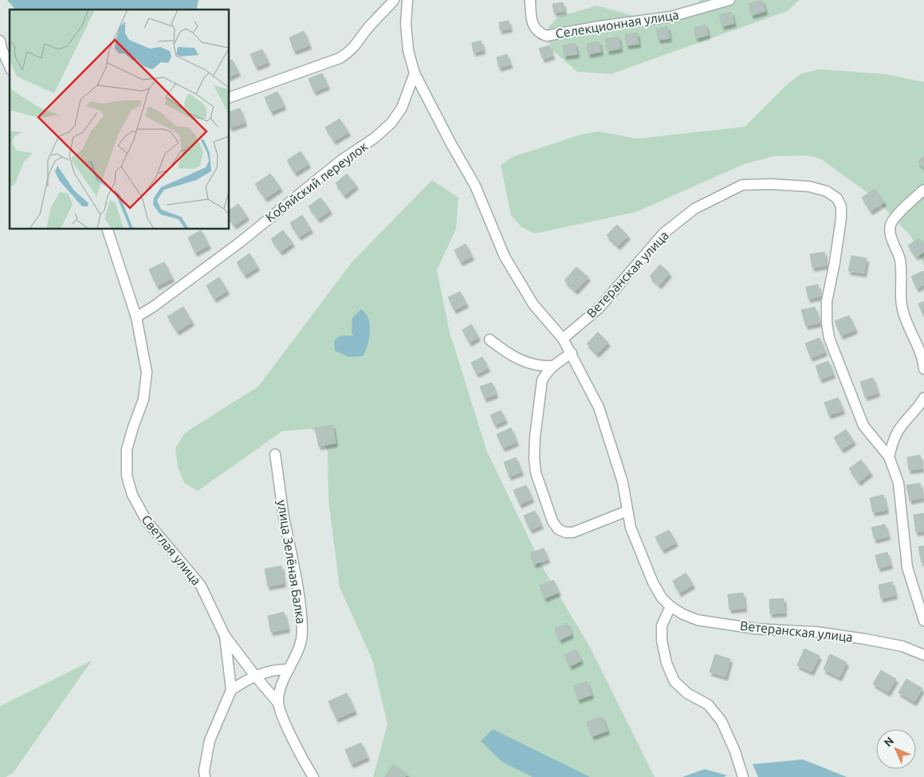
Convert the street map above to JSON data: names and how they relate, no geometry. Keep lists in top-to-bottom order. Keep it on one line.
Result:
{"streets":{"street":["Селекционная улица","Кобяйский переулок","Ветеранская улица","Светлая улица","улица Зелёная Балка"]},"crossings":[["Кобяйский переулок","Светлая улица"]],"north":"top left"}
